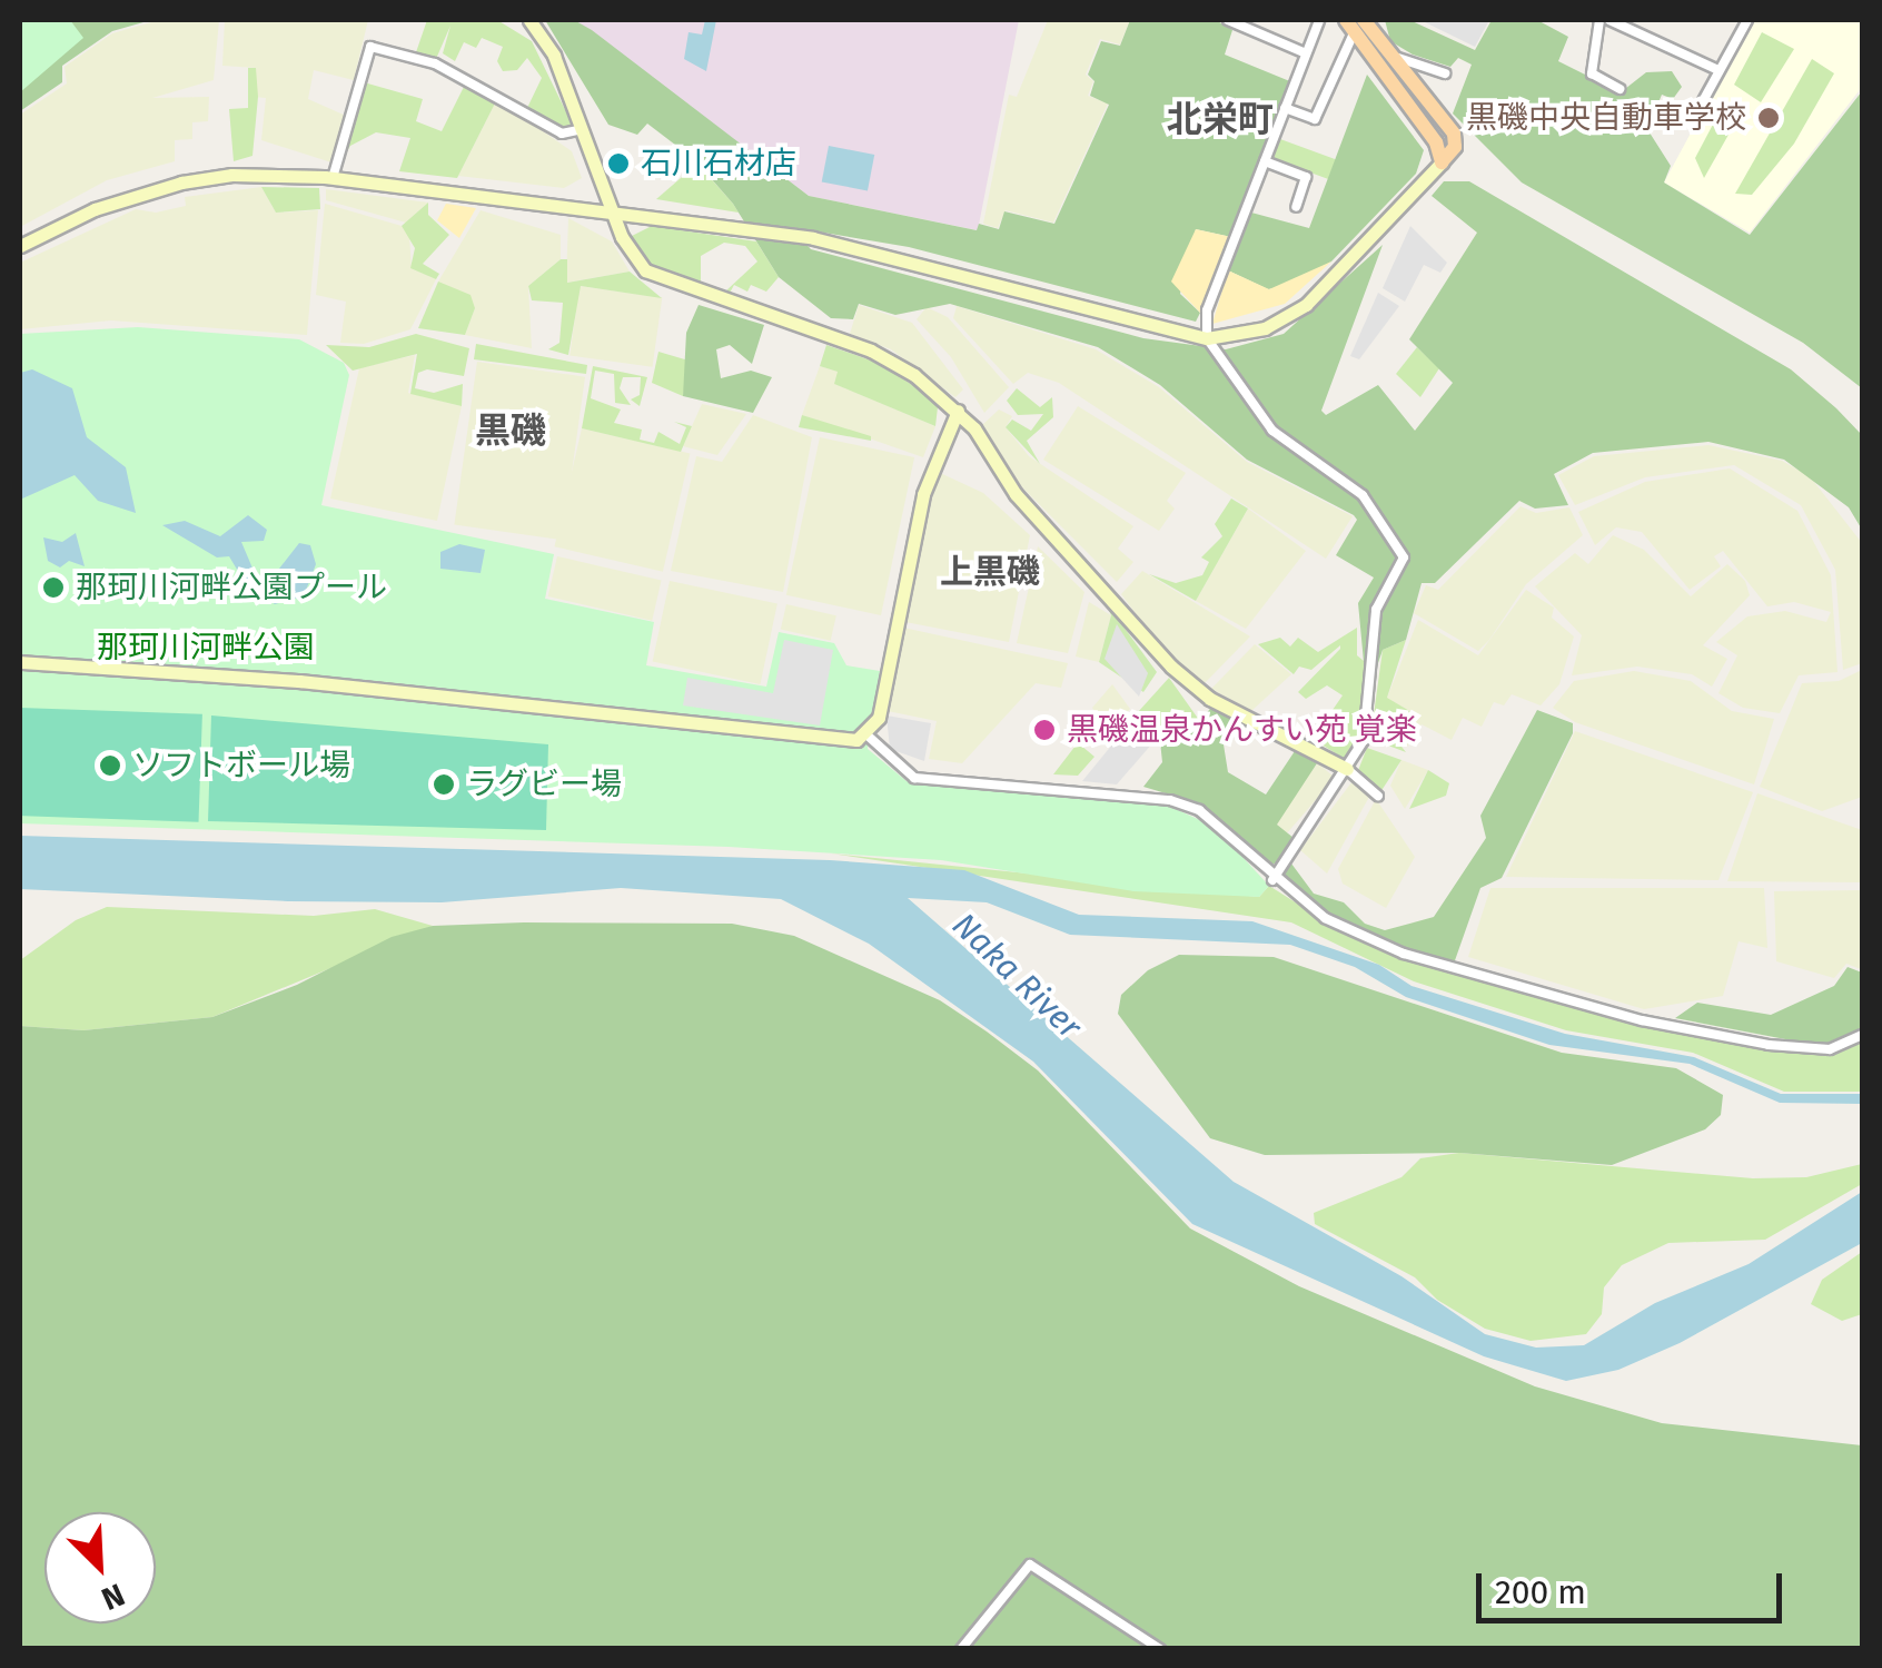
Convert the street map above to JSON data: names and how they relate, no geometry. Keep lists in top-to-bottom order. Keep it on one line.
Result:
{"districts":["北栄町","黒磯","上黒磯"],"water":["Naka River"],"parks":["那珂川河畔公園"],"places":["黒磯中央自動車学校","石川石材店","那珂川河畔公園プール","黒磯温泉かんすい苑 覚楽","ソフトボール場","ラグビー場"],"scale_bar":"200 m","north":"bottom right"}
